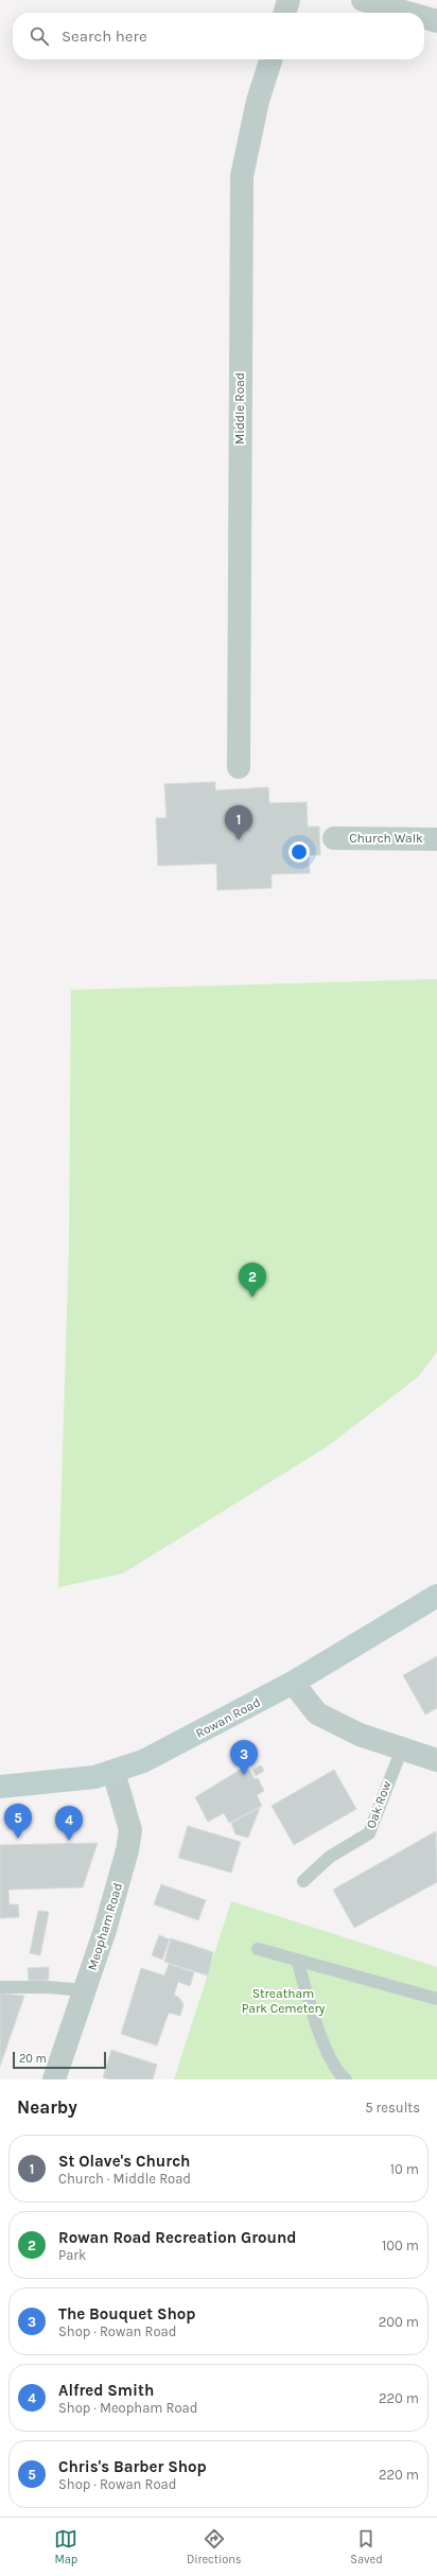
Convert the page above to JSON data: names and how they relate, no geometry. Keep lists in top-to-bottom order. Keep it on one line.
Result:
{"streets":{"main road":["Rowan Road"],"street":["Middle Road","Church Walk","Meopham Road"],"lane":["Oak Row"]},"crossings":[["Rowan Road","Meopham Road"]],"parks":["Streatham Park Cemetery"],"scale_bar":"20 m","page":{"search":"Search here","pins":["1","2","3","5","4"],"scale":"20 m","heading":["Nearby","5 results"],"list":[{"mark":"1","name":"St Olave's Church","note":"Church · Middle Road","value":"10 m"},{"mark":"2","name":"Rowan Road Recreation Ground","note":"Park","value":"100 m"},{"mark":"3","name":"The Bouquet Shop","note":"Shop · Rowan Road","value":"200 m"},{"mark":"4","name":"Alfred Smith","note":"Shop · Meopham Road","value":"220 m"},{"mark":"5","name":"Chris's Barber Shop","note":"Shop · Rowan Road","value":"220 m"}],"nav":["Map","Directions","Saved"]}}
